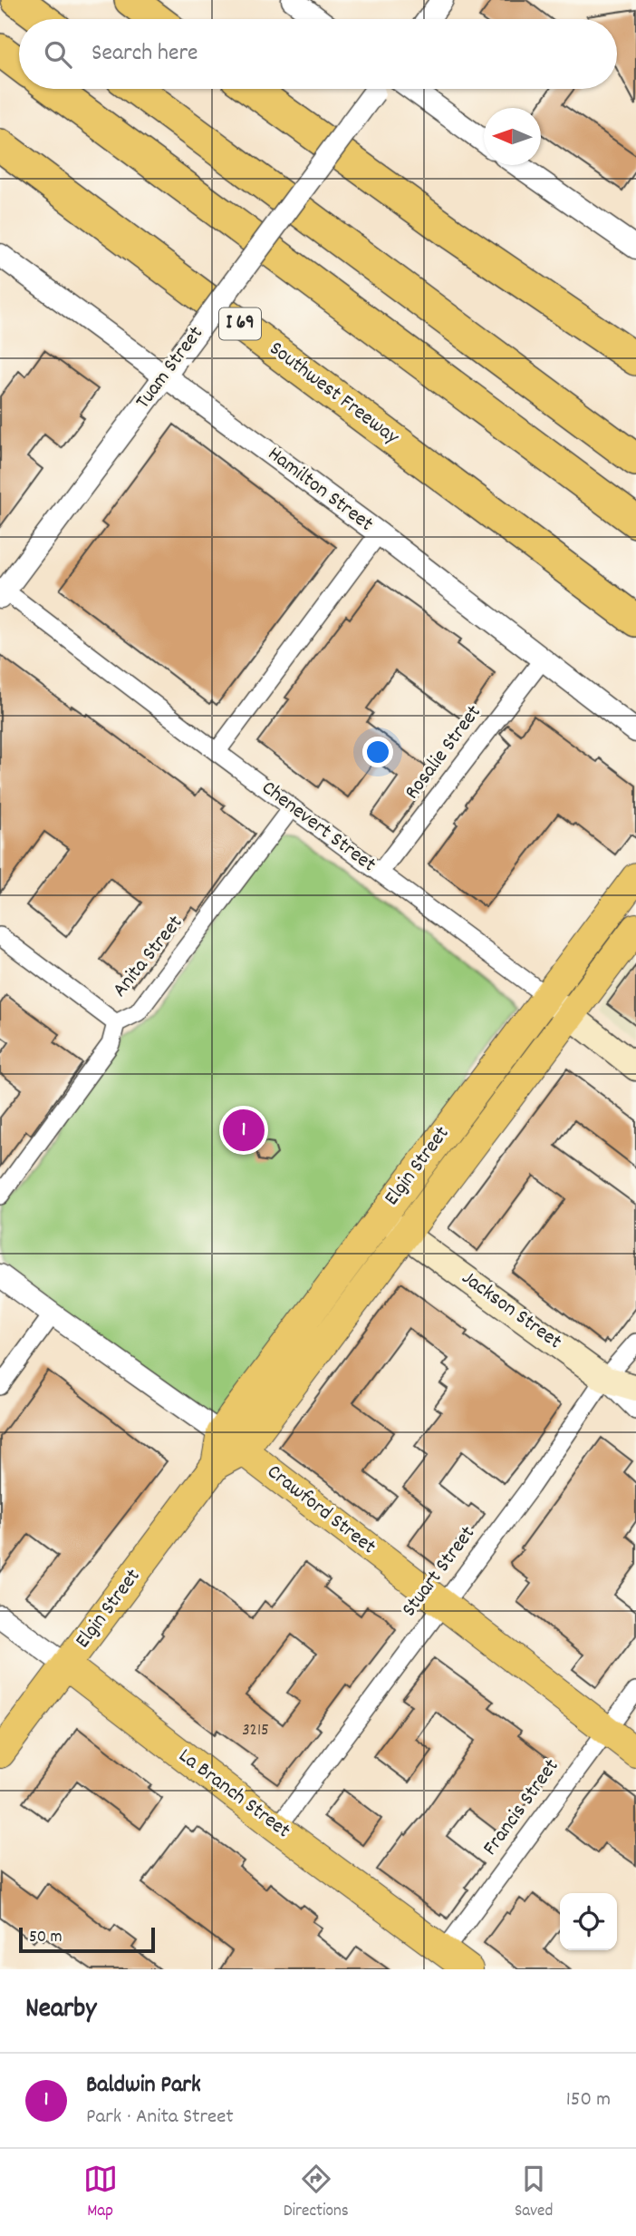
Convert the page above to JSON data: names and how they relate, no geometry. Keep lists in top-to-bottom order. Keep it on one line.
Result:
{"streets":{"highway":["I 69","Southwest Freeway"],"main road":["Chenevert Street","Elgin Street","Jackson Street","Crawford Street","La Branch Street"],"street":["Tuam Street","Hamilton Street","Rosalie Street","Anita Street","Stuart Street","Francis Street"]},"crossings":[["Tuam Street","Hamilton Street"],["Tuam Street","Chenevert Street"],["Hamilton Street","Rosalie Street"],["Rosalie Street","Chenevert Street"],["Chenevert Street","Anita Street"],["Chenevert Street","Elgin Street"],["Elgin Street","Jackson Street"],["Elgin Street","Crawford Street"],["Elgin Street","La Branch Street"],["Jackson Street","Stuart Street"],["Crawford Street","Stuart Street"],["Crawford Street","Francis Street"],["Stuart Street","La Branch Street"],["La Branch Street","Francis Street"]],"house_numbers":["3215"],"scale_bar":"50 m","north":"left","page":{"search":"Search here","pins":"1","scale":"50 m","heading":"Nearby","list":[{"mark":"1","name":"Baldwin Park","note":"Park · Anita Street","value":"150 m"}],"nav":["Map","Directions","Saved"]}}
